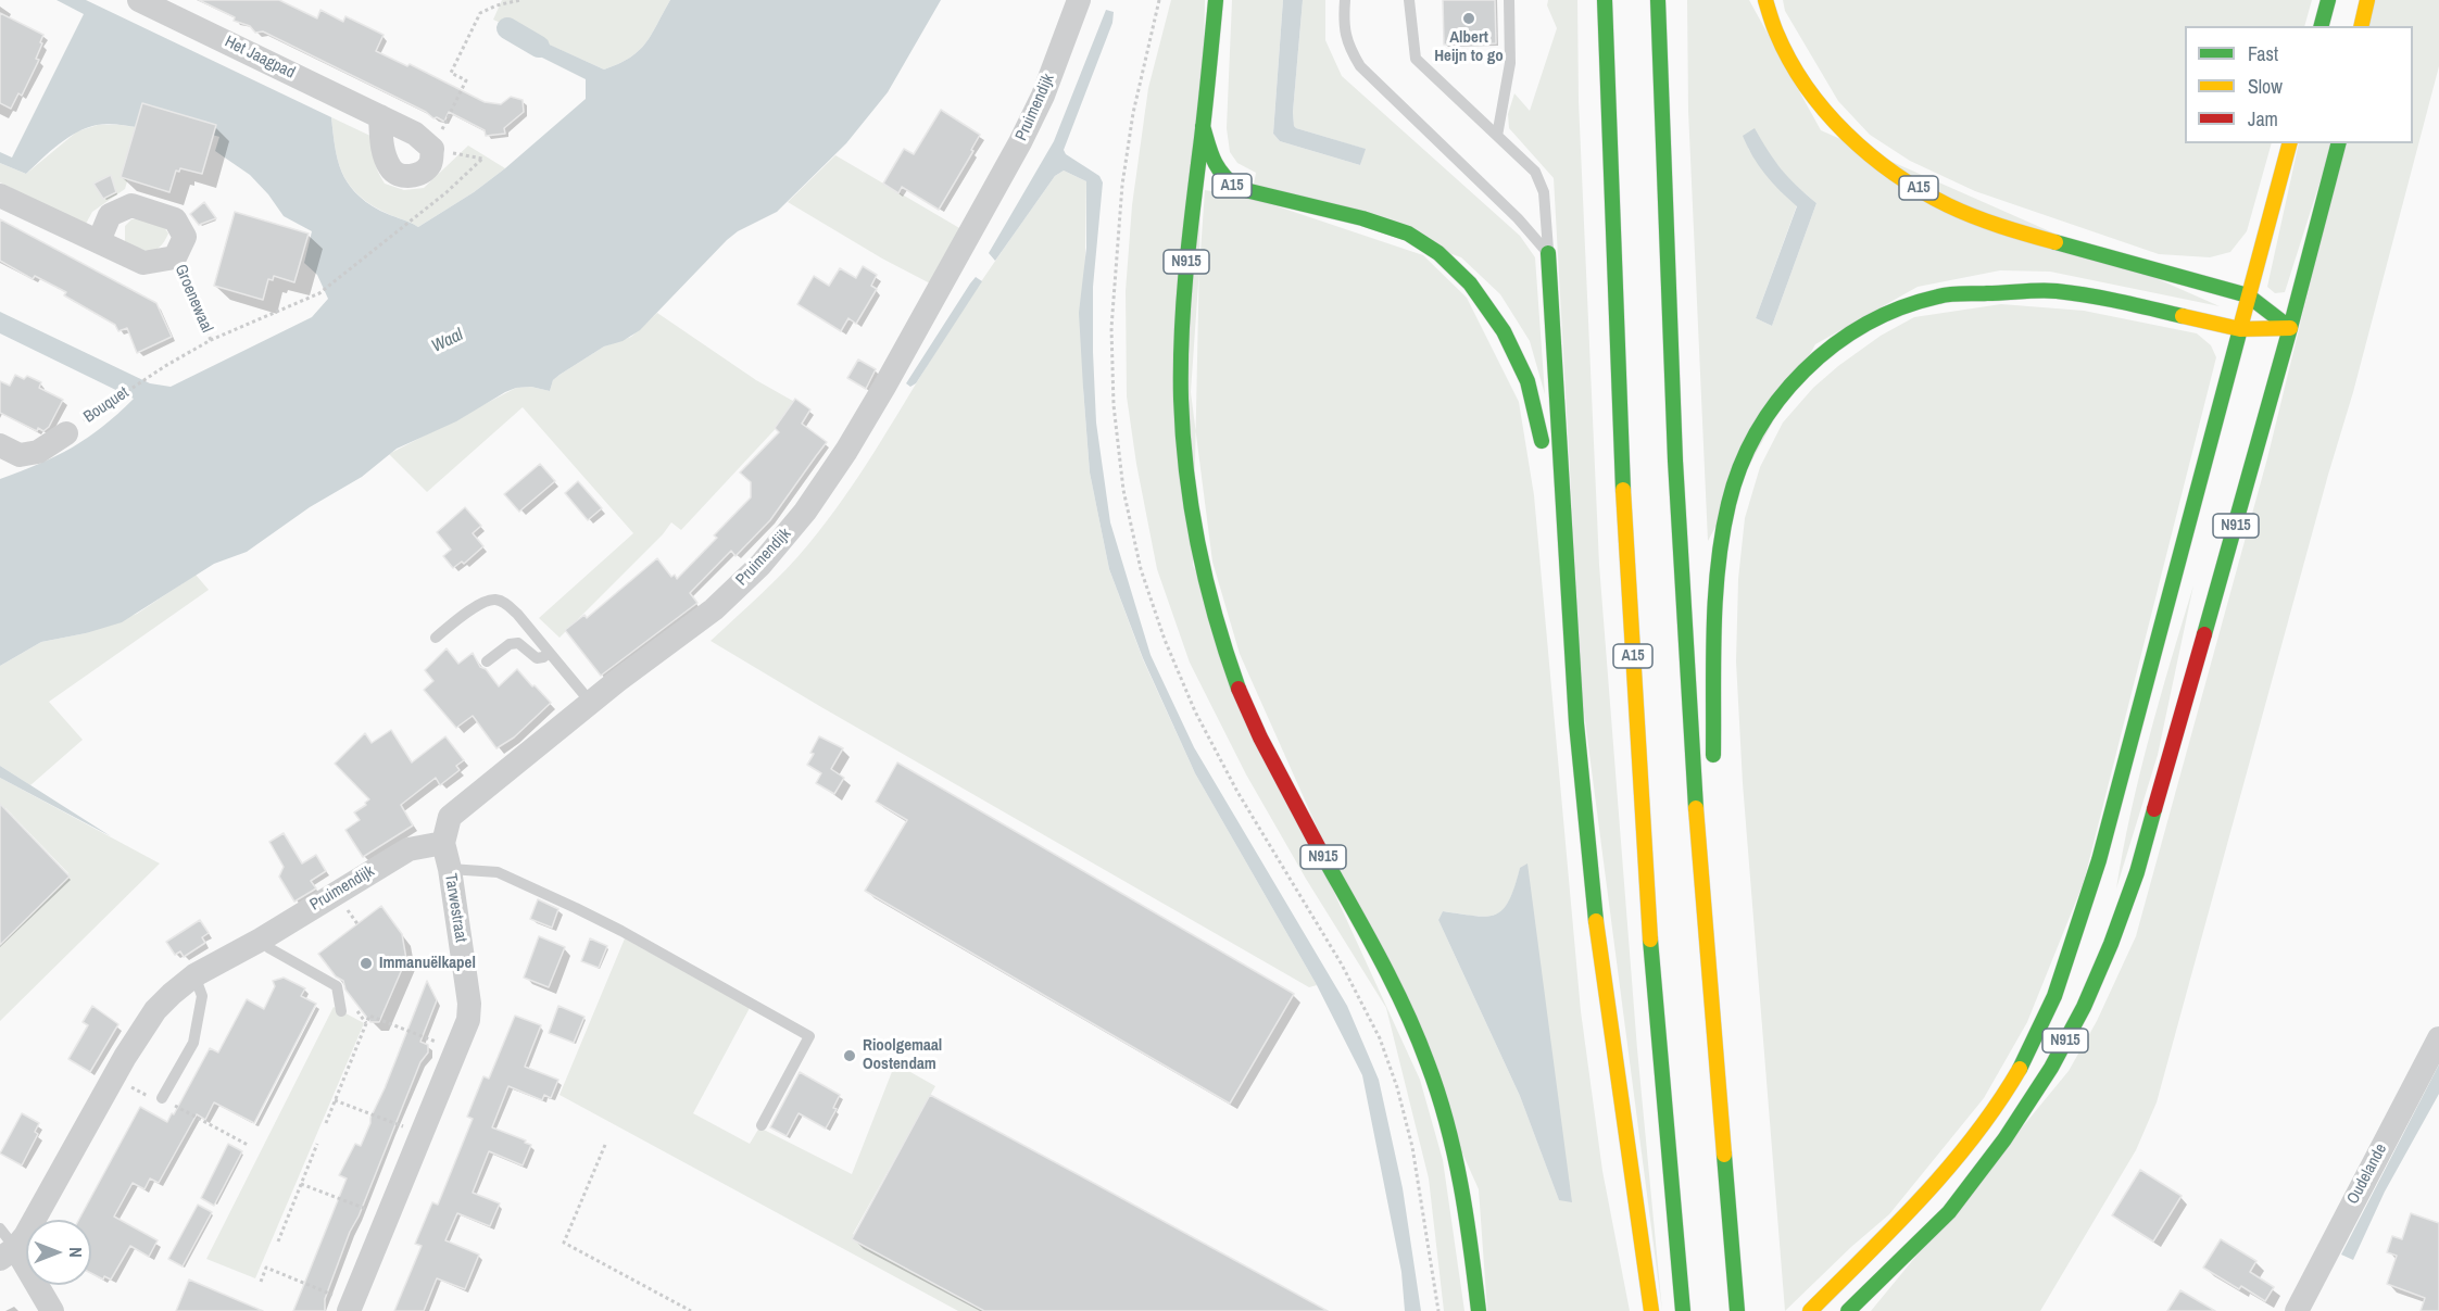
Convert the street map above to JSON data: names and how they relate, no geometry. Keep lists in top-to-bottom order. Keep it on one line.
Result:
{"streets":{"main road":["A15","N915"],"street":["Het Jaagpad","Pruimendijk","Groenewaal","Bouquet","Tarwestraat","Oudelande"]},"crossings":[["Het Jaagpad","Bouquet"],["Pruimendijk","Tarwestraat"],["A15","N915"],["Groenewaal","Bouquet"]],"water":["Waal"],"places":["Albert Heijn to go","Immanuëlkapel","Rioolgemaal Oostendam"],"legend":["Fast","Slow","Jam"],"north":"right"}
